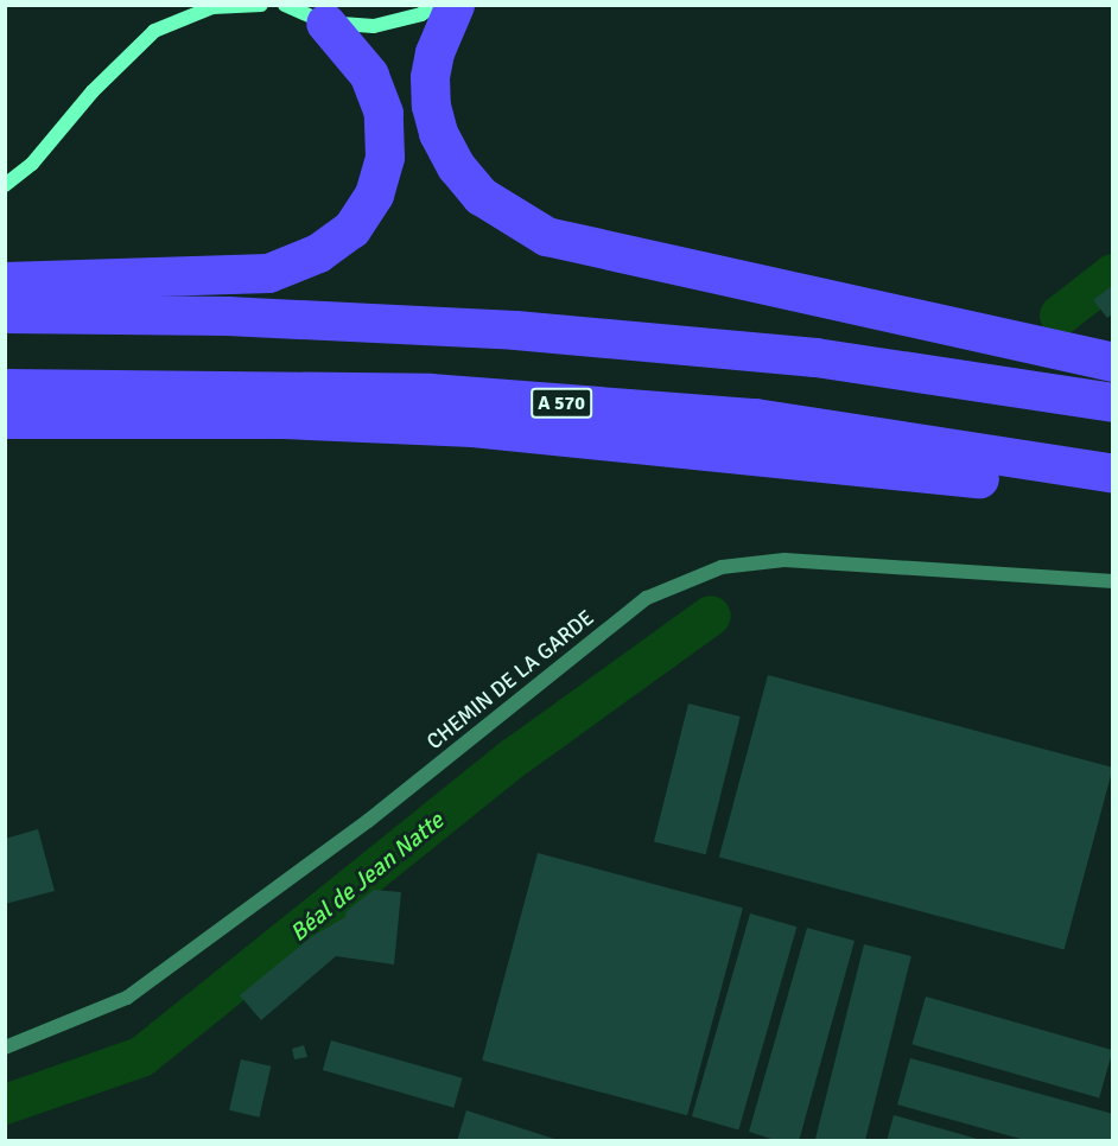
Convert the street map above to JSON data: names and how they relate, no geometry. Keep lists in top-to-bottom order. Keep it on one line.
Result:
{"streets":{"highway":["A 570"],"street":["CHEMIN DE LA GARDE"]},"water":["Béal de Jean Natte"]}
